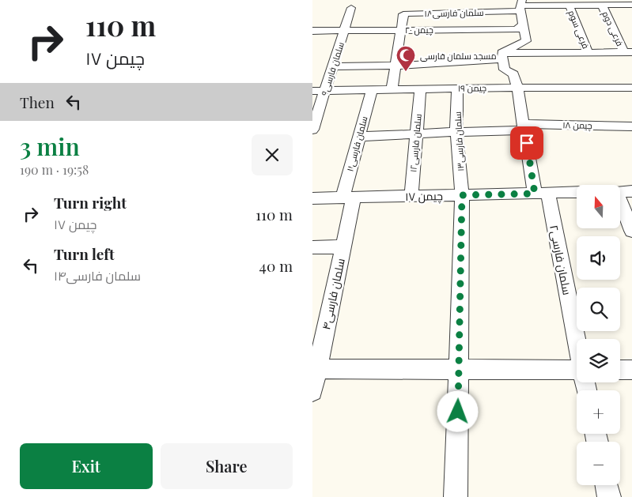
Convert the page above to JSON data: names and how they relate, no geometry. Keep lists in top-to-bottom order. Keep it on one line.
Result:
{"streets":{"street":["سلمان فارسی۱۸","فرعی دوم","چیمن ۲۰","فرعی سوم","سلمان فارسی۹","چیمن ۱۹","چیمن ۱۸","سلمان فارسی۱۳","سلمان فارسی۱۲","سلمان فارسی۱۱","چیمن ۱۷","سلمان فارسی۲","سلمان فارسی۴"]},"crossings":[["سلمان فارسی۱۸","چیمن ۲۰"],["چیمن ۲۰","سلمان فارسی۹"],["سلمان فارسی۹","چیمن ۱۹"],["چیمن ۱۹","سلمان فارسی۱۳"],["چیمن ۱۹","سلمان فارسی۱۲"],["چیمن ۱۹","سلمان فارسی۱۱"],["چیمن ۱۹","سلمان فارسی۲"],["چیمن ۱۸","سلمان فارسی۱۳"],["چیمن ۱۸","سلمان فارسی۱۲"],["چیمن ۱۸","سلمان فارسی۱۱"],["چیمن ۱۸","سلمان فارسی۲"],["سلمان فارسی۱۳","چیمن ۱۷"],["سلمان فارسی۱۲","چیمن ۱۷"],["سلمان فارسی۱۱","چیمن ۱۷"],["سلمان فارسی۱۱","سلمان فارسی۴"],["چیمن ۱۷","سلمان فارسی۲"],["چیمن ۱۷","سلمان فارسی۴"]],"places":{"mosque":["مسجد سلمان فارسی"]},"north":"top","page":{"turn":["110 m","چیمن ۱۷"],"then":"Then","heading":["3 min","190 m · 19:58"],"map_buttons":["+","−"],"list":[{"name":"Turn right","note":"چیمن ۱۷","value":"110 m"},{"name":"Turn left","note":"سلمان فارسی۱۴","value":"40 m"}],"buttons":["Exit","Share"]}}
